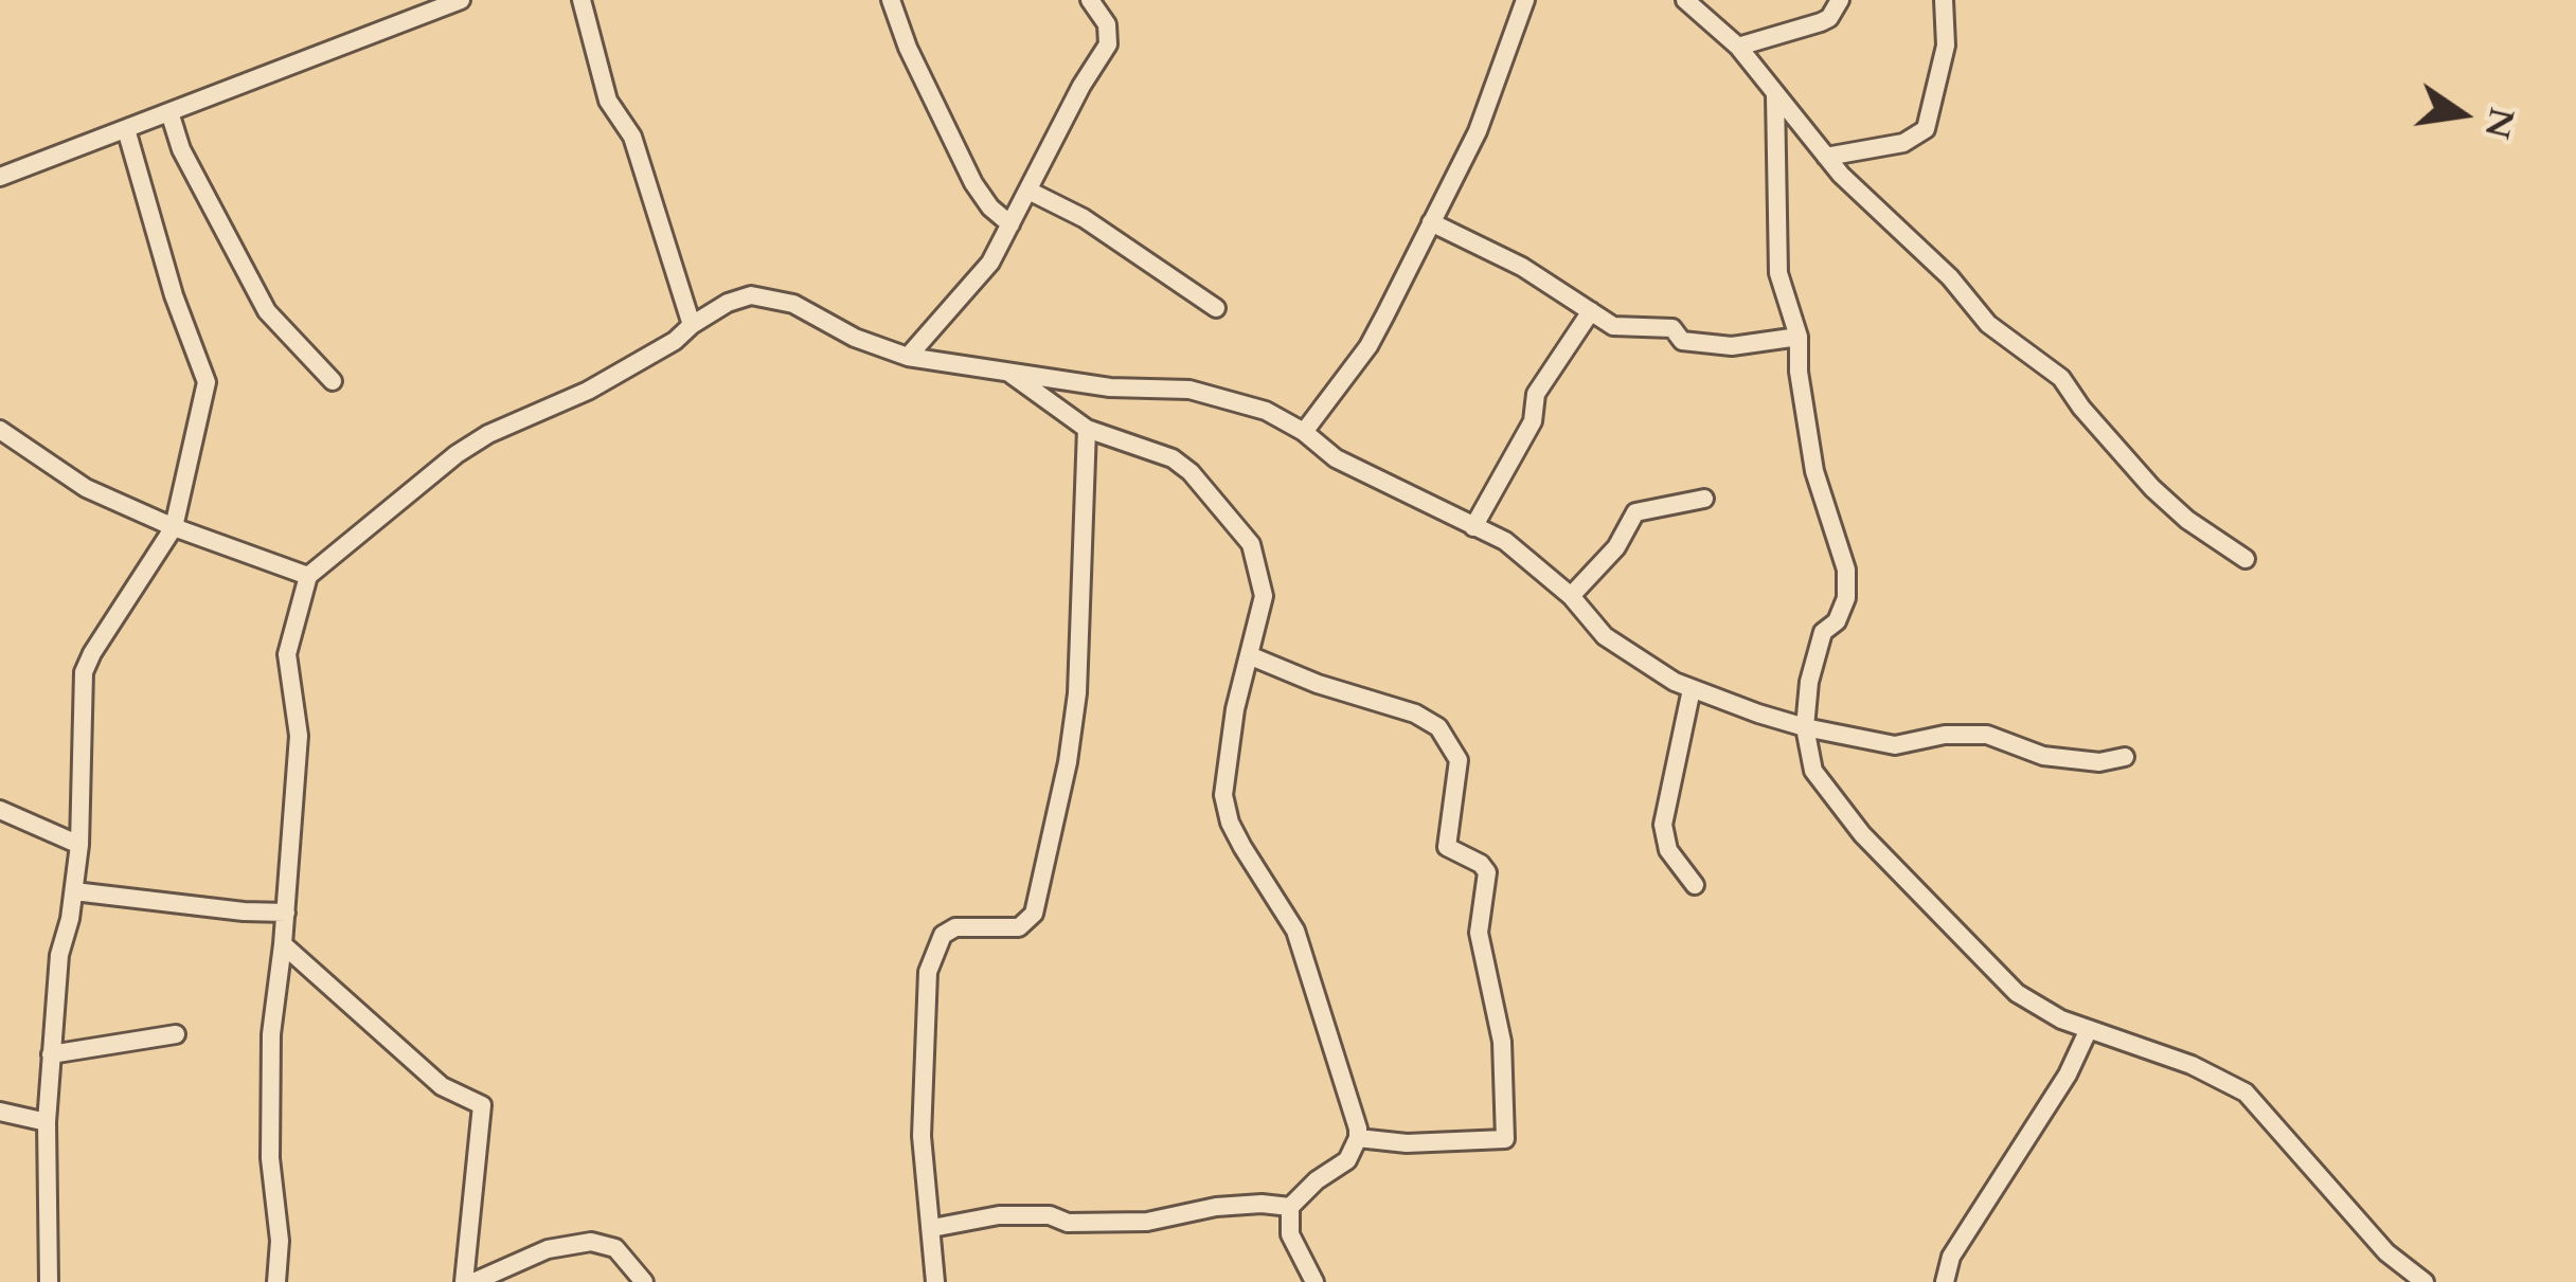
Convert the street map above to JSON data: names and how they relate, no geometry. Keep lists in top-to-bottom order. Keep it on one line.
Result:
{"north":"right"}
